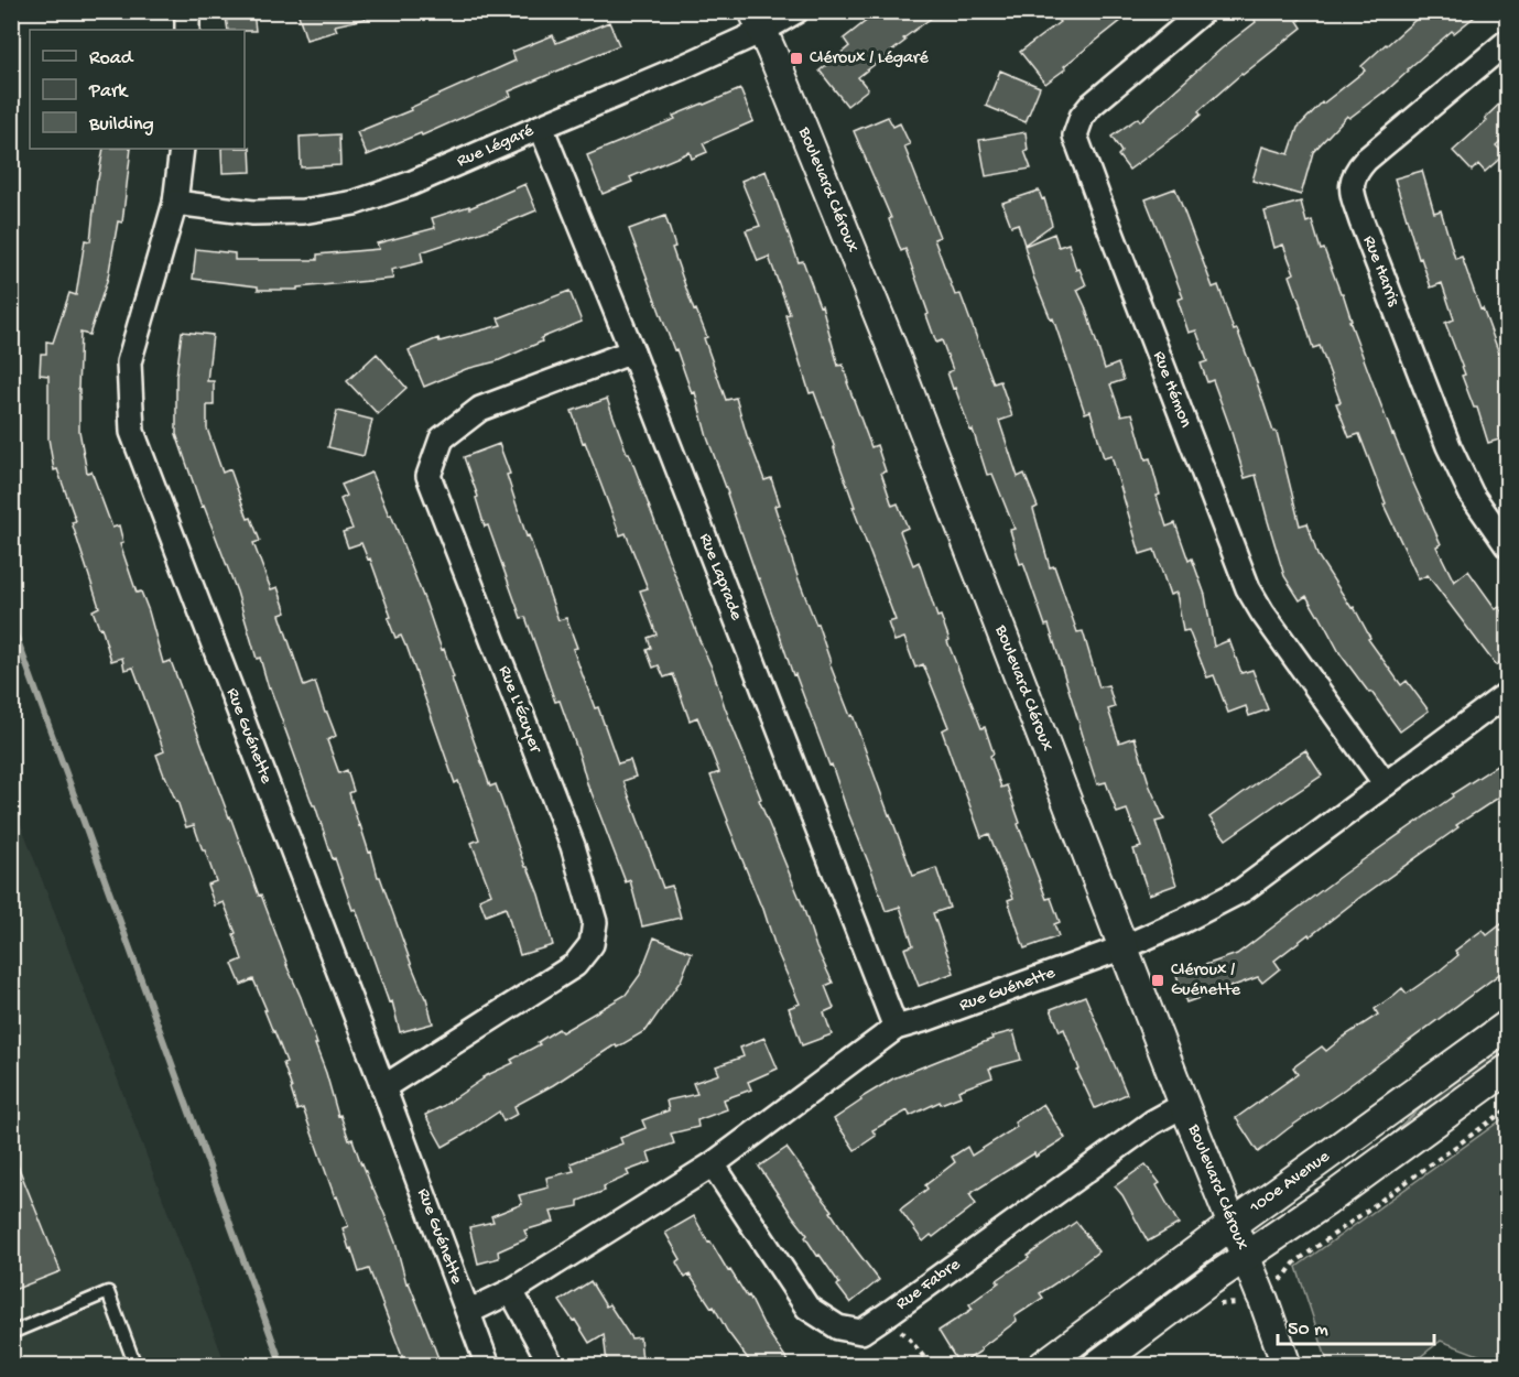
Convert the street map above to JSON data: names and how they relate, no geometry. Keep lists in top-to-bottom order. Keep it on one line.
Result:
{"streets":{"street":["Rue Légaré","Boulevard Cléroux","Rue Harris","Rue Hémon","Rue Laprade","Rue L'Écuyer","Rue Guénette","100e Avenue","Rue Fabre"]},"crossings":[["Rue Légaré","Boulevard Cléroux"],["Rue Légaré","Rue Laprade"],["Rue Légaré","Rue Guénette"],["Boulevard Cléroux","Rue Guénette"],["Boulevard Cléroux","100e Avenue"],["Boulevard Cléroux","Rue Fabre"],["Rue Hémon","Rue Guénette"],["Rue Laprade","Rue L'Écuyer"],["Rue Laprade","Rue Guénette"],["Rue L'Écuyer","Rue Guénette"],["Rue Guénette","Rue Fabre"]],"places":{"transit":["Cléroux / Légaré","Cléroux / Guénette"]},"legend":["Road","Park","Building"],"scale_bar":"50 m"}
